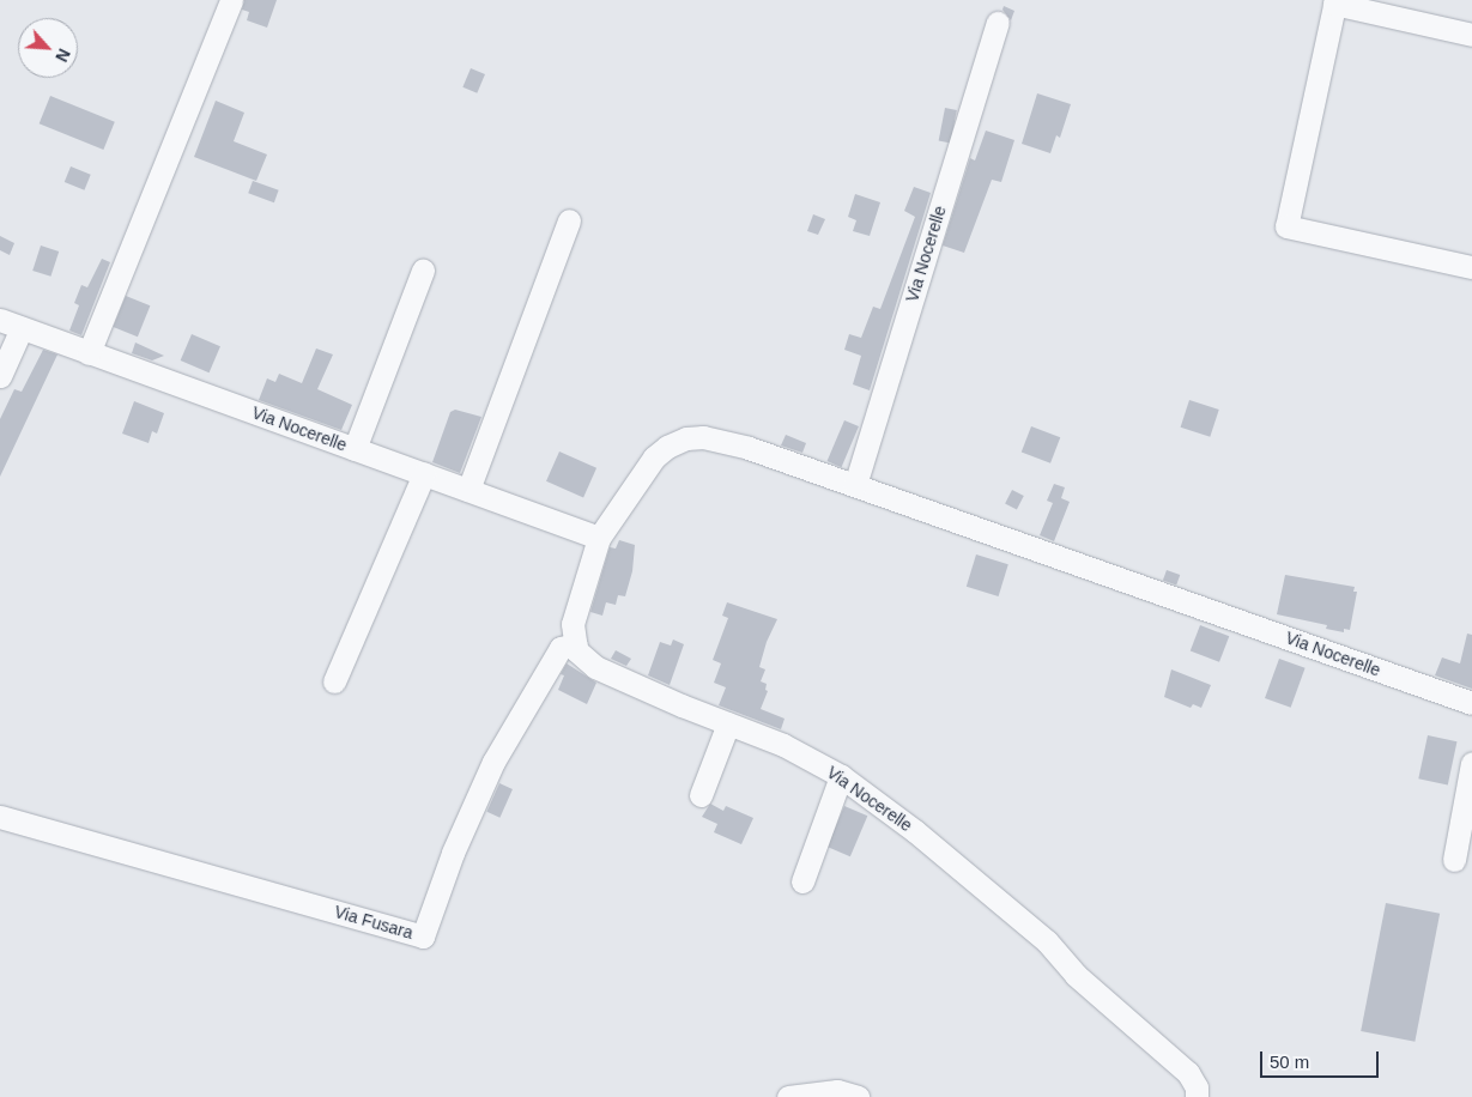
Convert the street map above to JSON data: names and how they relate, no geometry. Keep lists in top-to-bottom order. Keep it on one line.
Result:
{"streets":{"street":["Via Nocerelle","Via Fusara"]},"crossings":[["Via Nocerelle","Via Fusara"]],"scale_bar":"50 m","north":"bottom right"}
